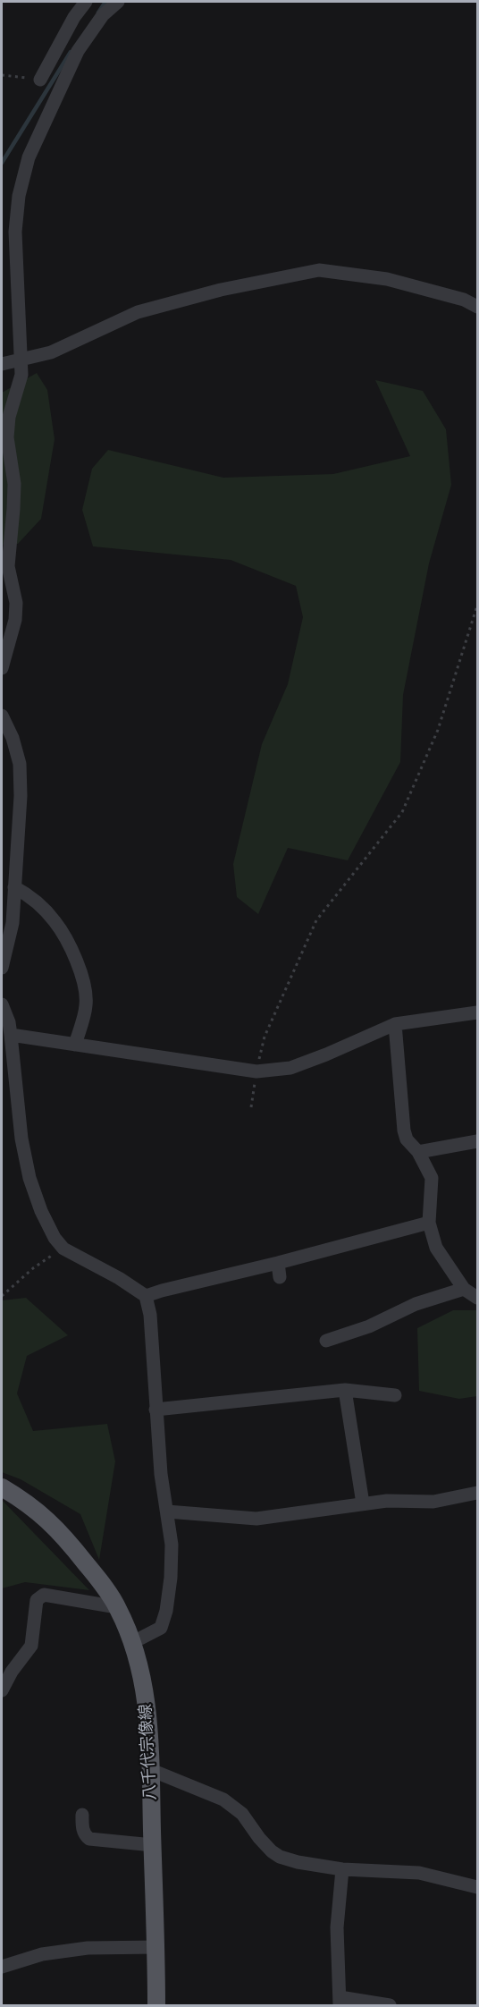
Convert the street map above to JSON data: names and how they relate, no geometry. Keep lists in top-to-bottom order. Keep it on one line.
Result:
{"streets":{"main road":["八千代宗像線"]}}
